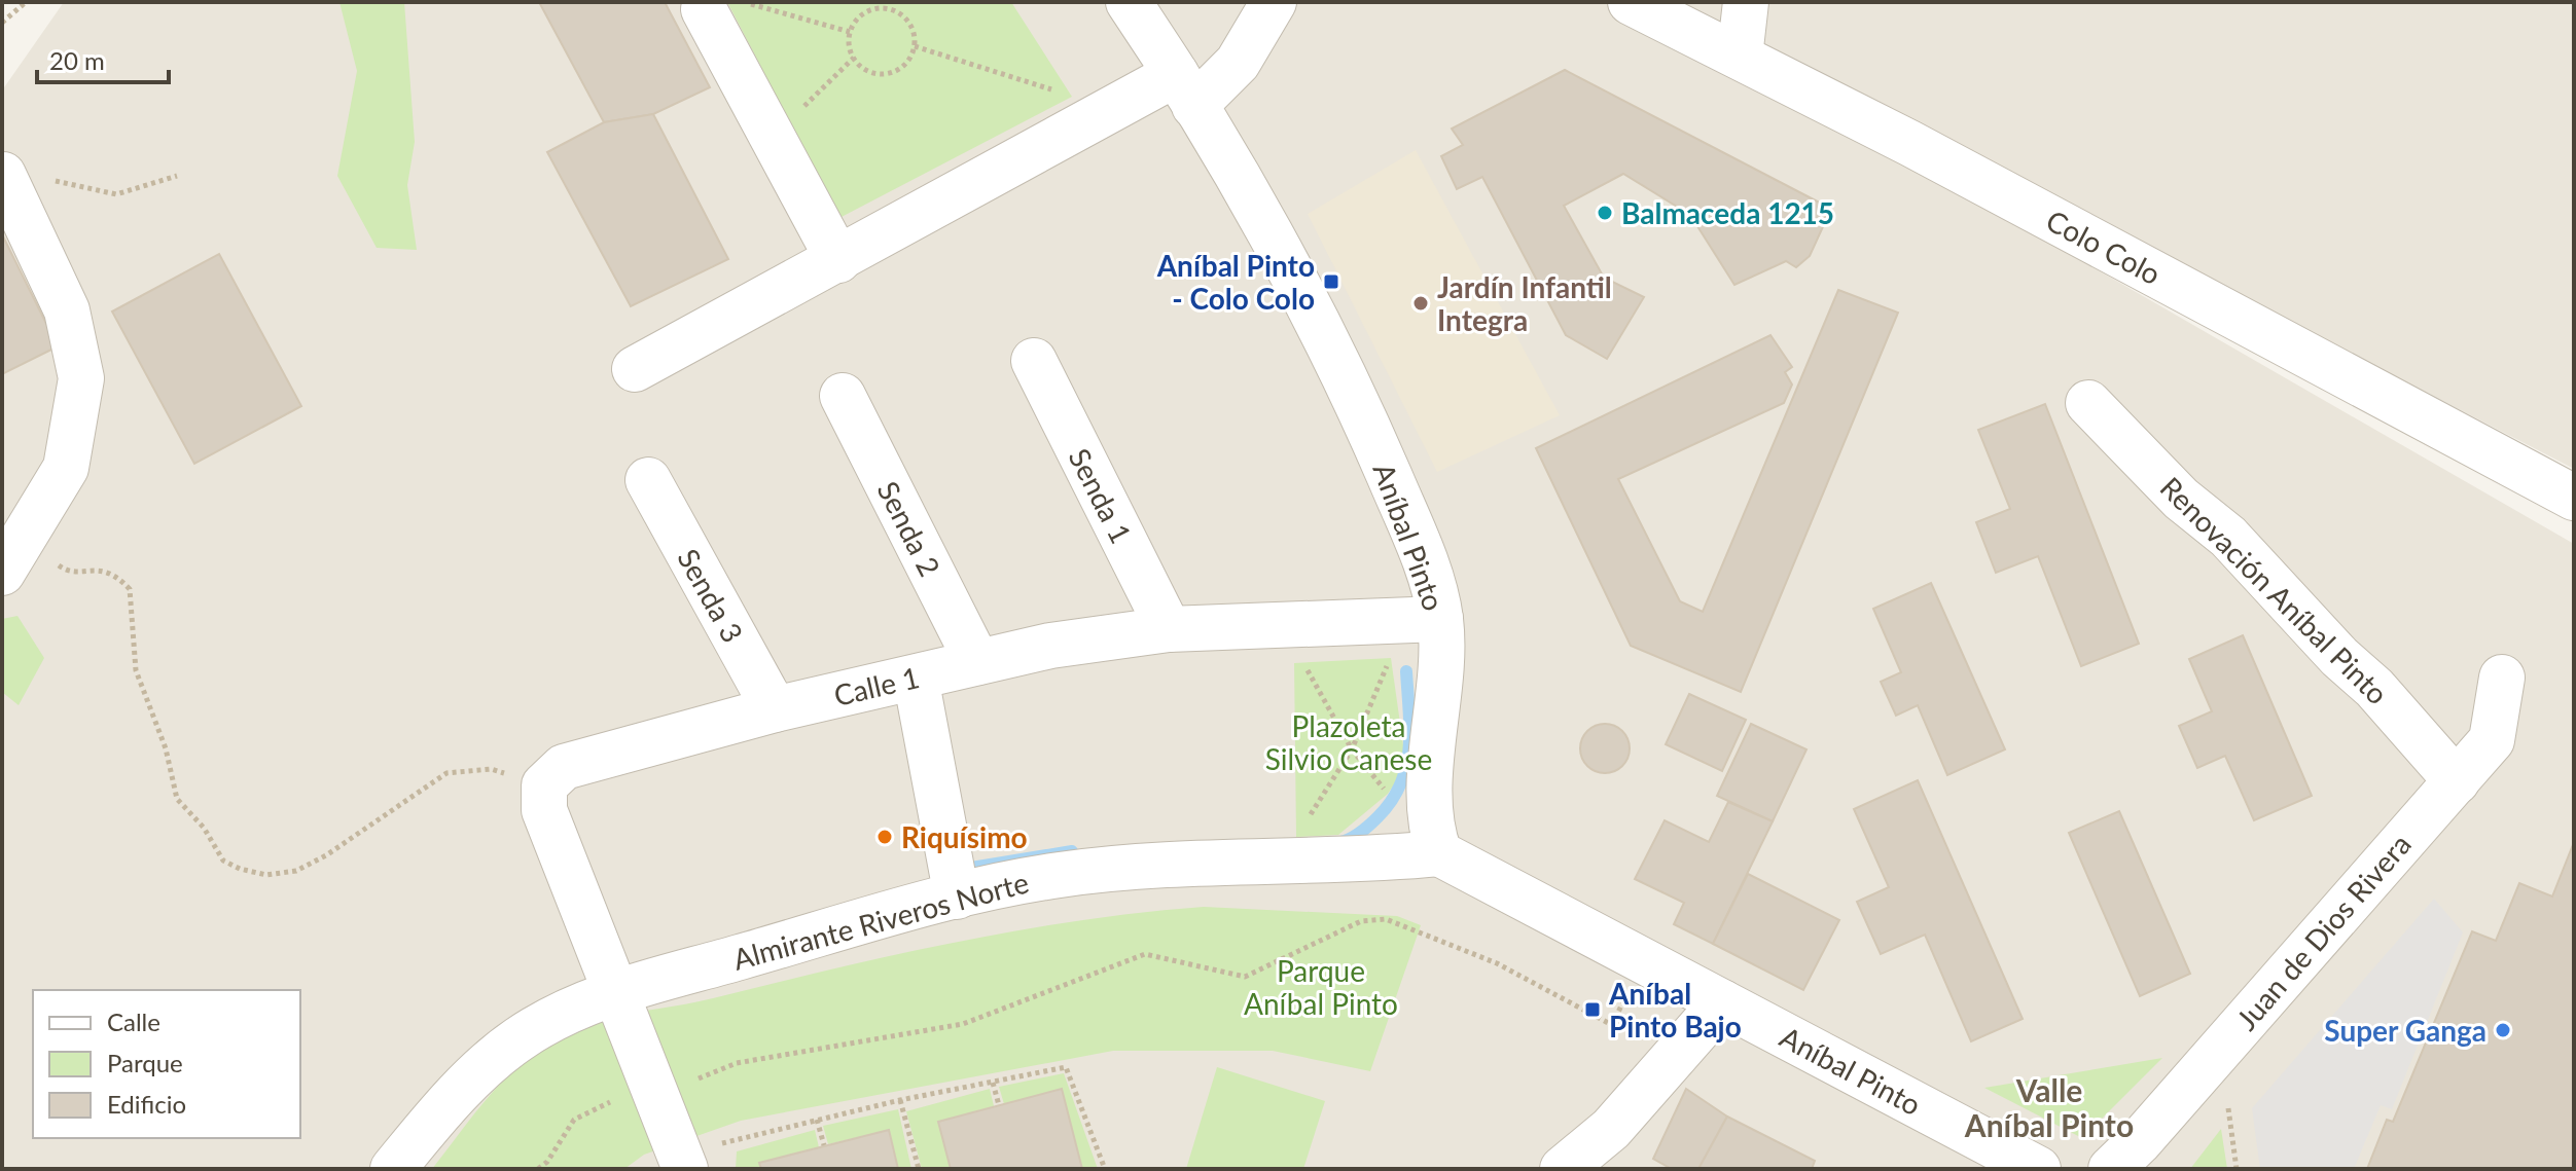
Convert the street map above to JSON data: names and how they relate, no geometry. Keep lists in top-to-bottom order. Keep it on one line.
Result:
{"streets":{"street":["Colo Colo","Senda 1","Senda 2","Aníbal Pinto","Renovación Aníbal Pinto","Senda 3","Calle 1","Almirante Riveros Norte","Juan de Dios Rivera"]},"crossings":[["Senda 1","Calle 1"],["Senda 2","Calle 1"],["Aníbal Pinto","Calle 1"],["Aníbal Pinto","Almirante Riveros Norte"],["Renovación Aníbal Pinto","Juan de Dios Rivera"],["Senda 3","Calle 1"]],"districts":["Valle Aníbal Pinto"],"parks":["Plazoleta Silvio Canese","Parque Aníbal Pinto"],"places":{"other":["Balmaceda 1215","Jardín Infantil Integra","Riquísimo","Super Ganga"],"transit":["Aníbal Pinto - Colo Colo","Aníbal Pinto Bajo"]},"legend":["Calle","Parque","Edificio"],"scale_bar":"20 m"}
